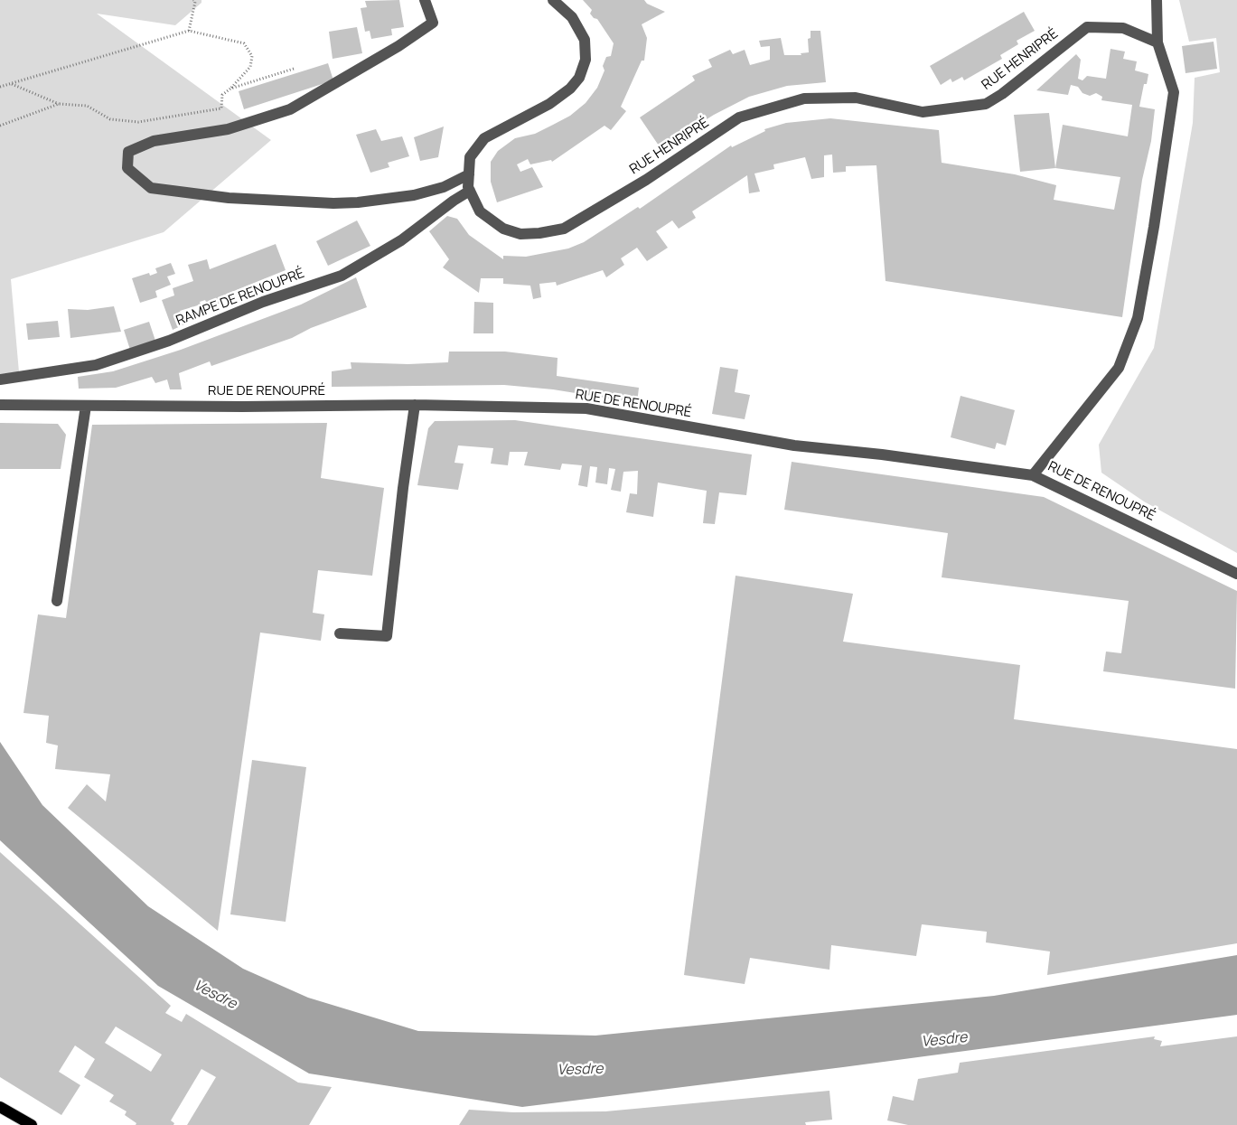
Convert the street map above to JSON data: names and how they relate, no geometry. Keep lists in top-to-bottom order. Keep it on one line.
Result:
{"streets":{"street":["RUE HENRIPRÉ","RAMPE DE RENOUPRÉ","RUE DE RENOUPRÉ"]},"crossings":[["RUE HENRIPRÉ","RAMPE DE RENOUPRÉ"]],"water":["Vesdre"]}
